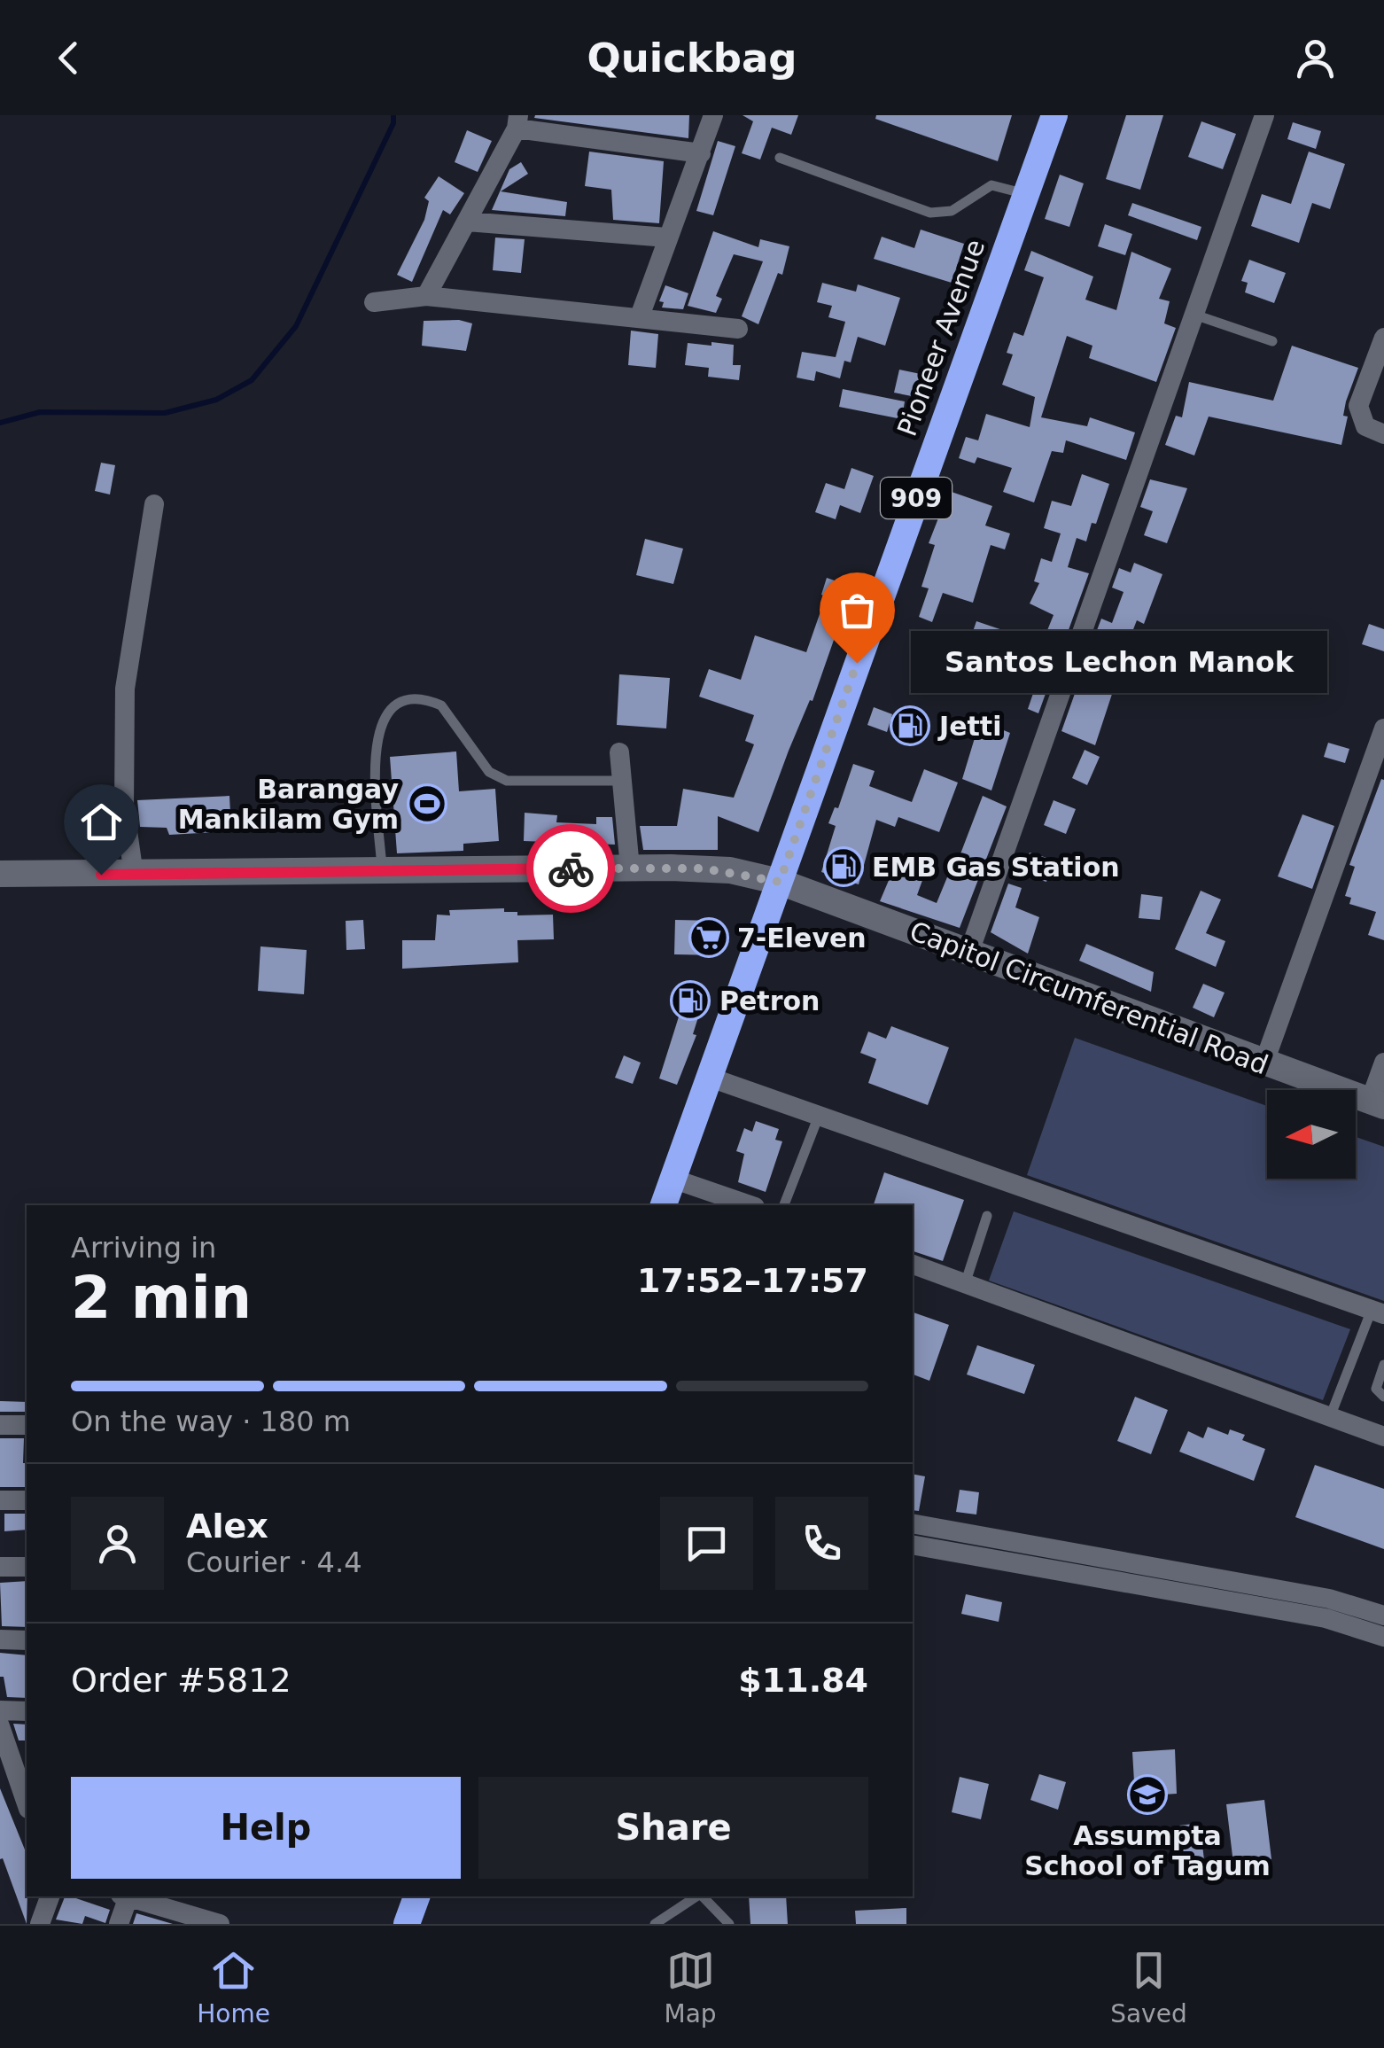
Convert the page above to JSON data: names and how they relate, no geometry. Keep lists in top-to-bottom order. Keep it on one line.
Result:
{"streets":{"highway":["Pioneer Avenue","909"],"main road":["Capitol Circumferential Road"]},"crossings":[["Pioneer Avenue","909"],["Pioneer Avenue","Capitol Circumferential Road"],["909","Capitol Circumferential Road"]],"places":{"other":["Santos Lechon Manok"],"fuel station":["Jetti","EMB Gas Station","Petron"],"sports":["Barangay Mankilam Gym"],"supermarket":["7-Eleven"],"school or university":["Assumpta School of Tagum"]},"north":"left","page":{"header":"Quickbag","bubble":"Santos Lechon Manok","heading":["2 min","Arriving in","17:52–17:57"],"panel":["Alex","Courier · 4.4","Order #5812","$11.84"],"bar":"On the way · 180 m","buttons":["Help","Share"],"tabs":["Home","Map","Saved"]}}
